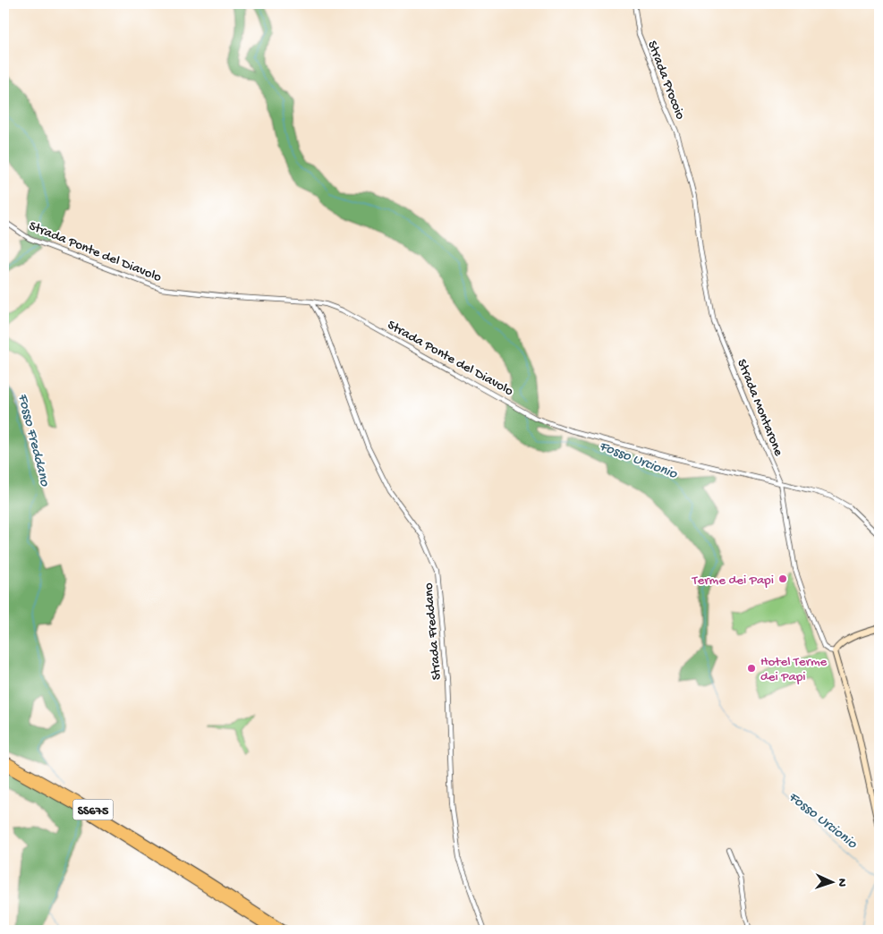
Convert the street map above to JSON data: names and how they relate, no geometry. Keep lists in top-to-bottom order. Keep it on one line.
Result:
{"streets":{"highway":["SS675"],"street":["Strada Procoio","Strada Ponte del Diavolo","Strada Montarone","Strada Freddano"]},"crossings":[["Strada Procoio","Strada Montarone"],["Strada Ponte del Diavolo","Strada Montarone"],["Strada Ponte del Diavolo","Strada Freddano"]],"water":["Fosso Freddano","Fosso Urcionio"],"places":["Terme dei Papi","Hotel Terme dei Papi"],"north":"right"}
